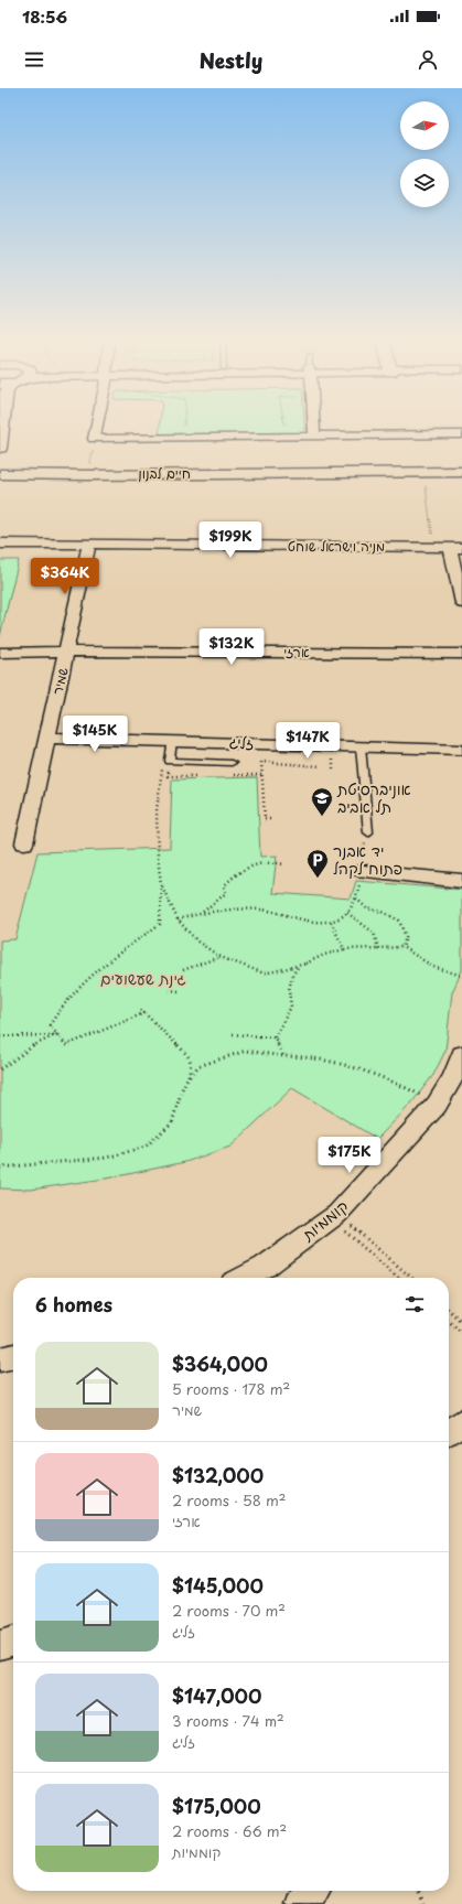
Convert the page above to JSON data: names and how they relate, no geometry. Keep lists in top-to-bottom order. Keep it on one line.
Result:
{"streets":{"street":["חיים לבנון","מניה וישראל שוחט","ארזי","שמיר","זליג","קוממיות"]},"crossings":[["מניה וישראל שוחט","שמיר"],["ארזי","שמיר"],["שמיר","זליג"]],"parks":["גינת שעשועים"],"places":{"school or university":["אוניברסיטת תל אביב"],"parking":["יד אבנר פתוח לקהל"]},"north":"right","page":{"status":"18:56","header":"Nestly","price":["$199K","$364K","$132K","$145K","$147K","$175K"],"heading":"6 homes","list":[{"name":"$364,000","note":"5 rooms · 178 m² · שמיר"},{"name":"$132,000","note":"2 rooms · 58 m² · ארזי"},{"name":"$145,000","note":"2 rooms · 70 m² · זליג"},{"name":"$147,000","note":"3 rooms · 74 m² · זליג"},{"name":"$175,000","note":"2 rooms · 66 m² · קוממיות"}]}}
